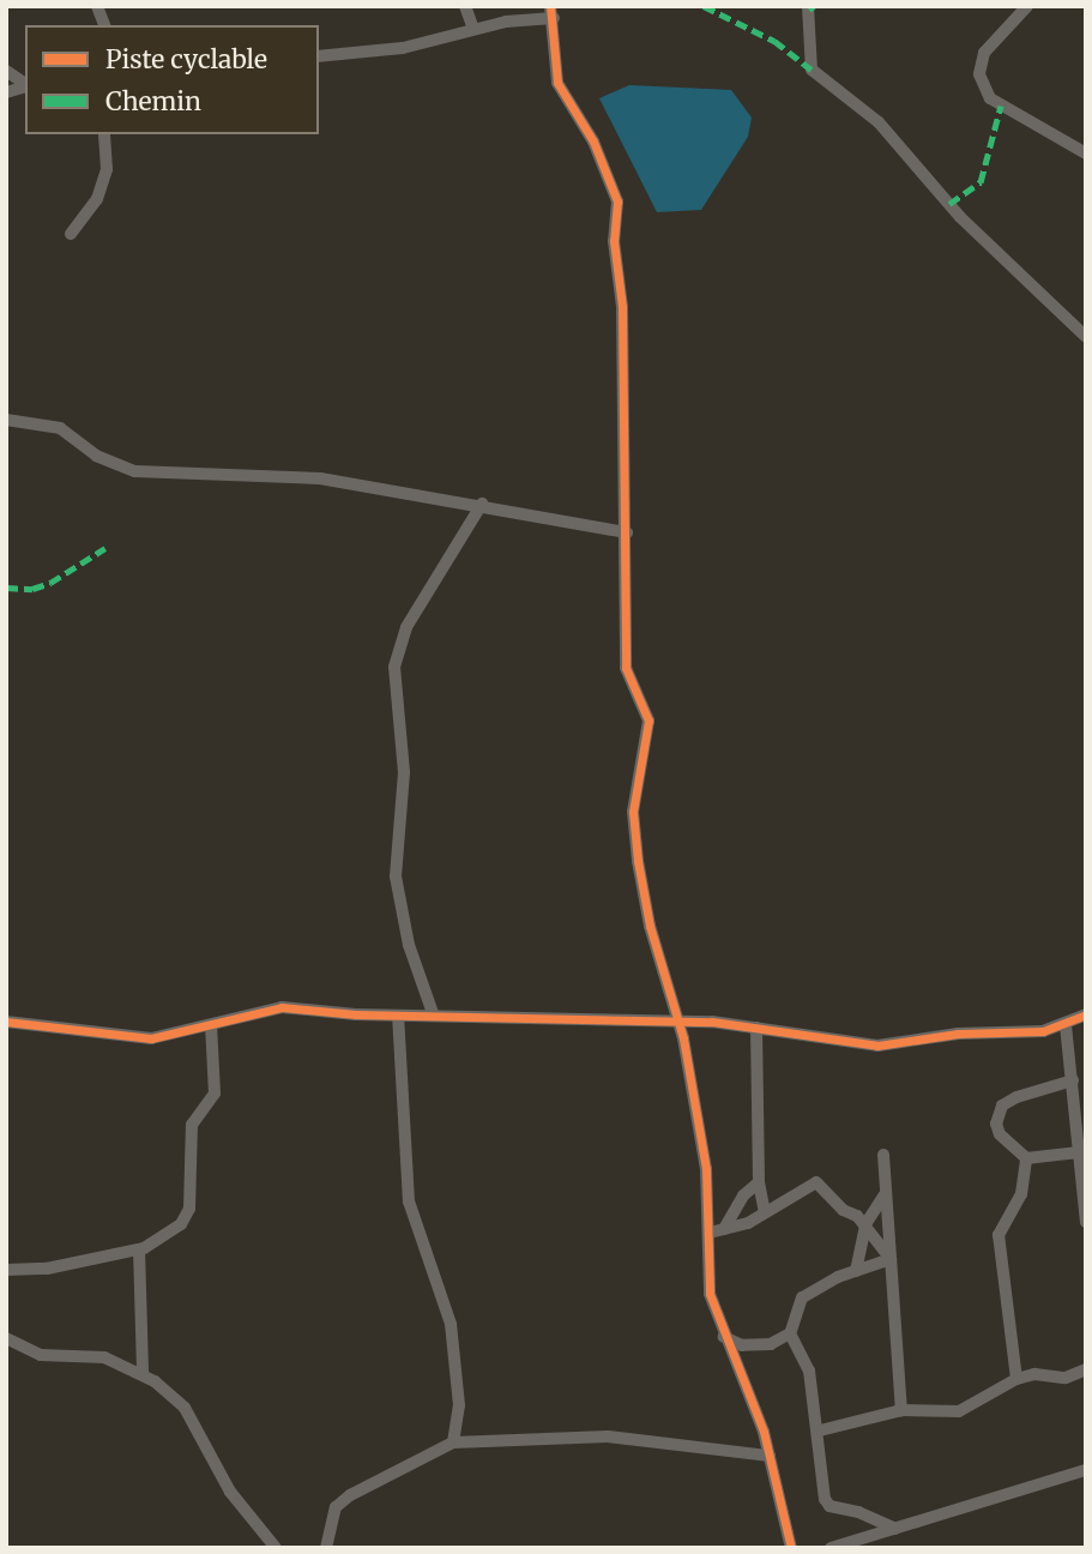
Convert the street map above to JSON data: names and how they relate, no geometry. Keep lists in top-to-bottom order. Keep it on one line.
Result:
{"legend":["Piste cyclable","Chemin"]}
